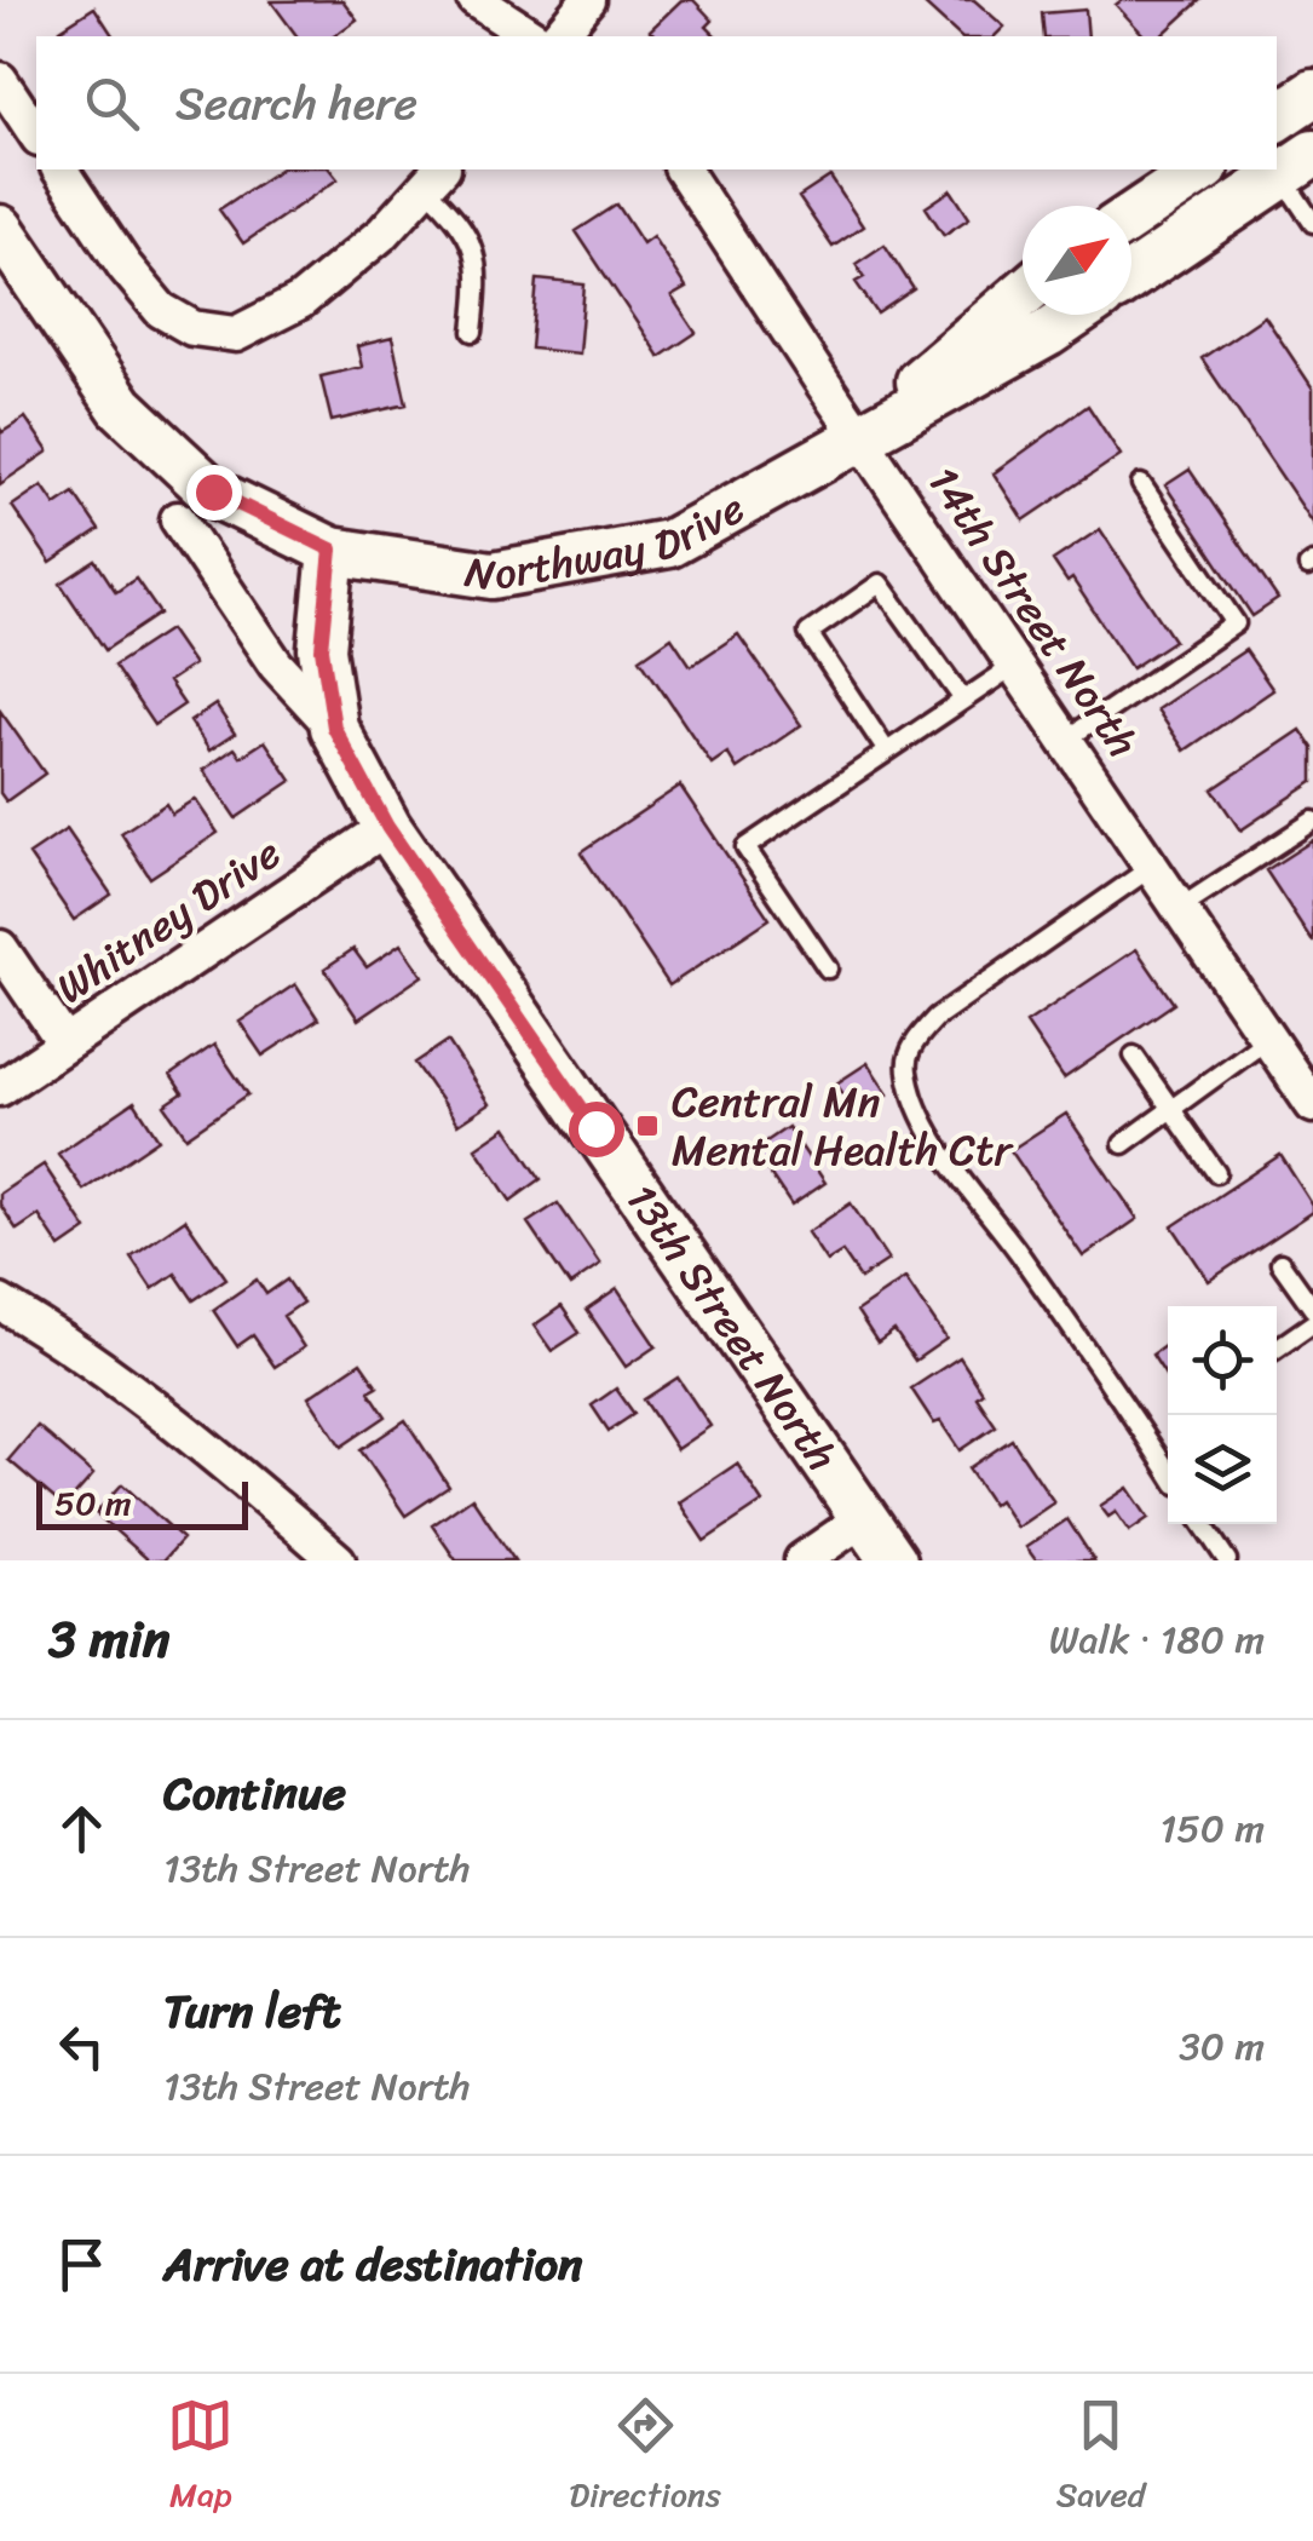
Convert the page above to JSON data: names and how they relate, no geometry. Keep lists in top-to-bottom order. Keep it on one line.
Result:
{"streets":{"street":["Northway Drive","14th Street North","Whitney Drive","13th Street North"]},"crossings":[["Northway Drive","14th Street North"],["Northway Drive","13th Street North"],["Whitney Drive","13th Street North"]],"places":{"transit":["Central Mn Mental Health Ctr"]},"scale_bar":"50 m","north":"top right","page":{"search":"Search here","scale":"50 m","heading":["3 min","Walk · 180 m"],"list":[["Continue","13th Street North","150 m"],["Turn left","13th Street North","30 m"],"Arrive at destination"],"nav":["Map","Directions","Saved"]}}
